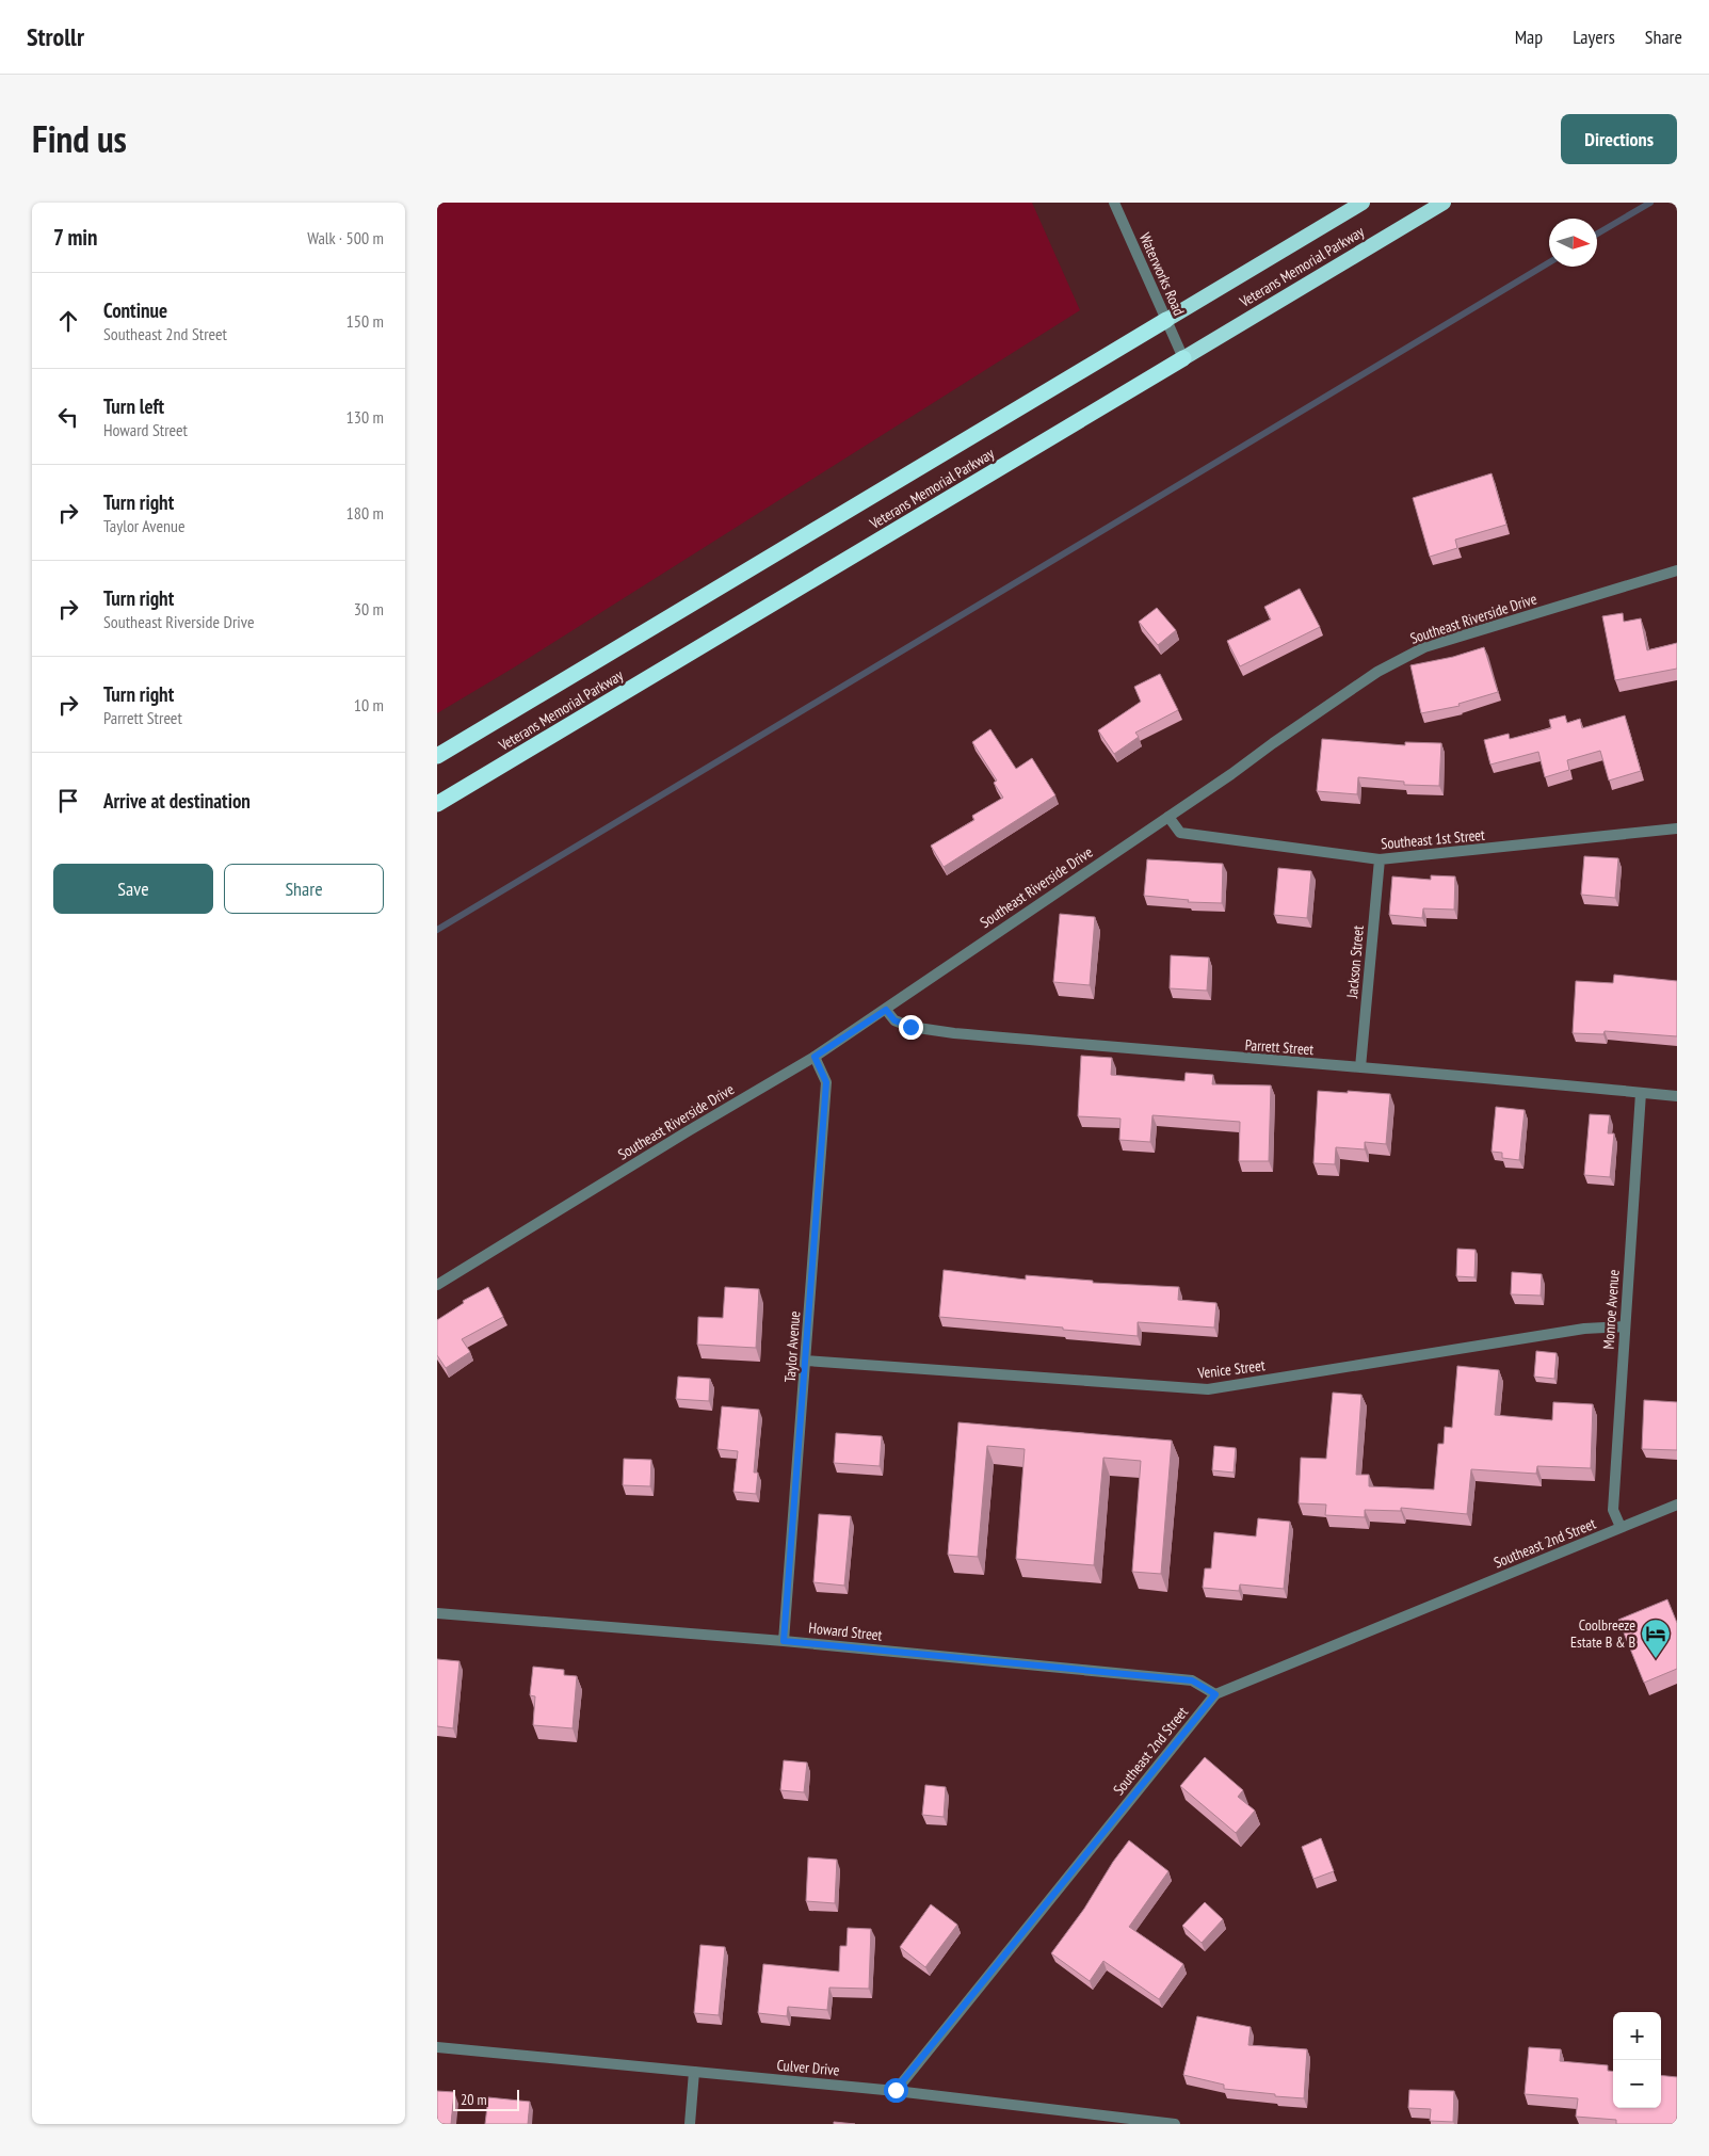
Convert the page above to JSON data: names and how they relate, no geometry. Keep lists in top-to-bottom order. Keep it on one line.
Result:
{"streets":{"highway":["Veterans Memorial Parkway"],"street":["Waterworks Road","Southeast Riverside Drive","Southeast 1st Street","Jackson Street","Parrett Street","Monroe Avenue","Taylor Avenue","Venice Street","Southeast 2nd Street","Howard Street","Culver Drive"]},"crossings":[["Veterans Memorial Parkway","Waterworks Road"],["Southeast Riverside Drive","Southeast 1st Street"],["Southeast Riverside Drive","Parrett Street"],["Southeast Riverside Drive","Taylor Avenue"],["Southeast 1st Street","Jackson Street"],["Jackson Street","Parrett Street"],["Parrett Street","Monroe Avenue"],["Monroe Avenue","Venice Street"],["Monroe Avenue","Southeast 2nd Street"],["Taylor Avenue","Venice Street"],["Taylor Avenue","Howard Street"],["Southeast 2nd Street","Howard Street"],["Southeast 2nd Street","Culver Drive"]],"places":{"hotel":["Coolbreeze Estate B & B"]},"scale_bar":"20 m","north":"right","page":{"header":"Strollr","nav":["Map","Layers","Share"],"title":"Find us","buttons":["Directions",["Save","Share"]],"heading":["7 min","Walk · 500 m"],"list":[["Continue","Southeast 2nd Street","150 m"],["Turn left","Howard Street","130 m"],["Turn right","Taylor Avenue","180 m"],["Turn right","Southeast Riverside Drive","30 m"],["Turn right","Parrett Street","10 m"],"Arrive at destination"],"map_buttons":["+","−"],"scale":"20 m"}}
